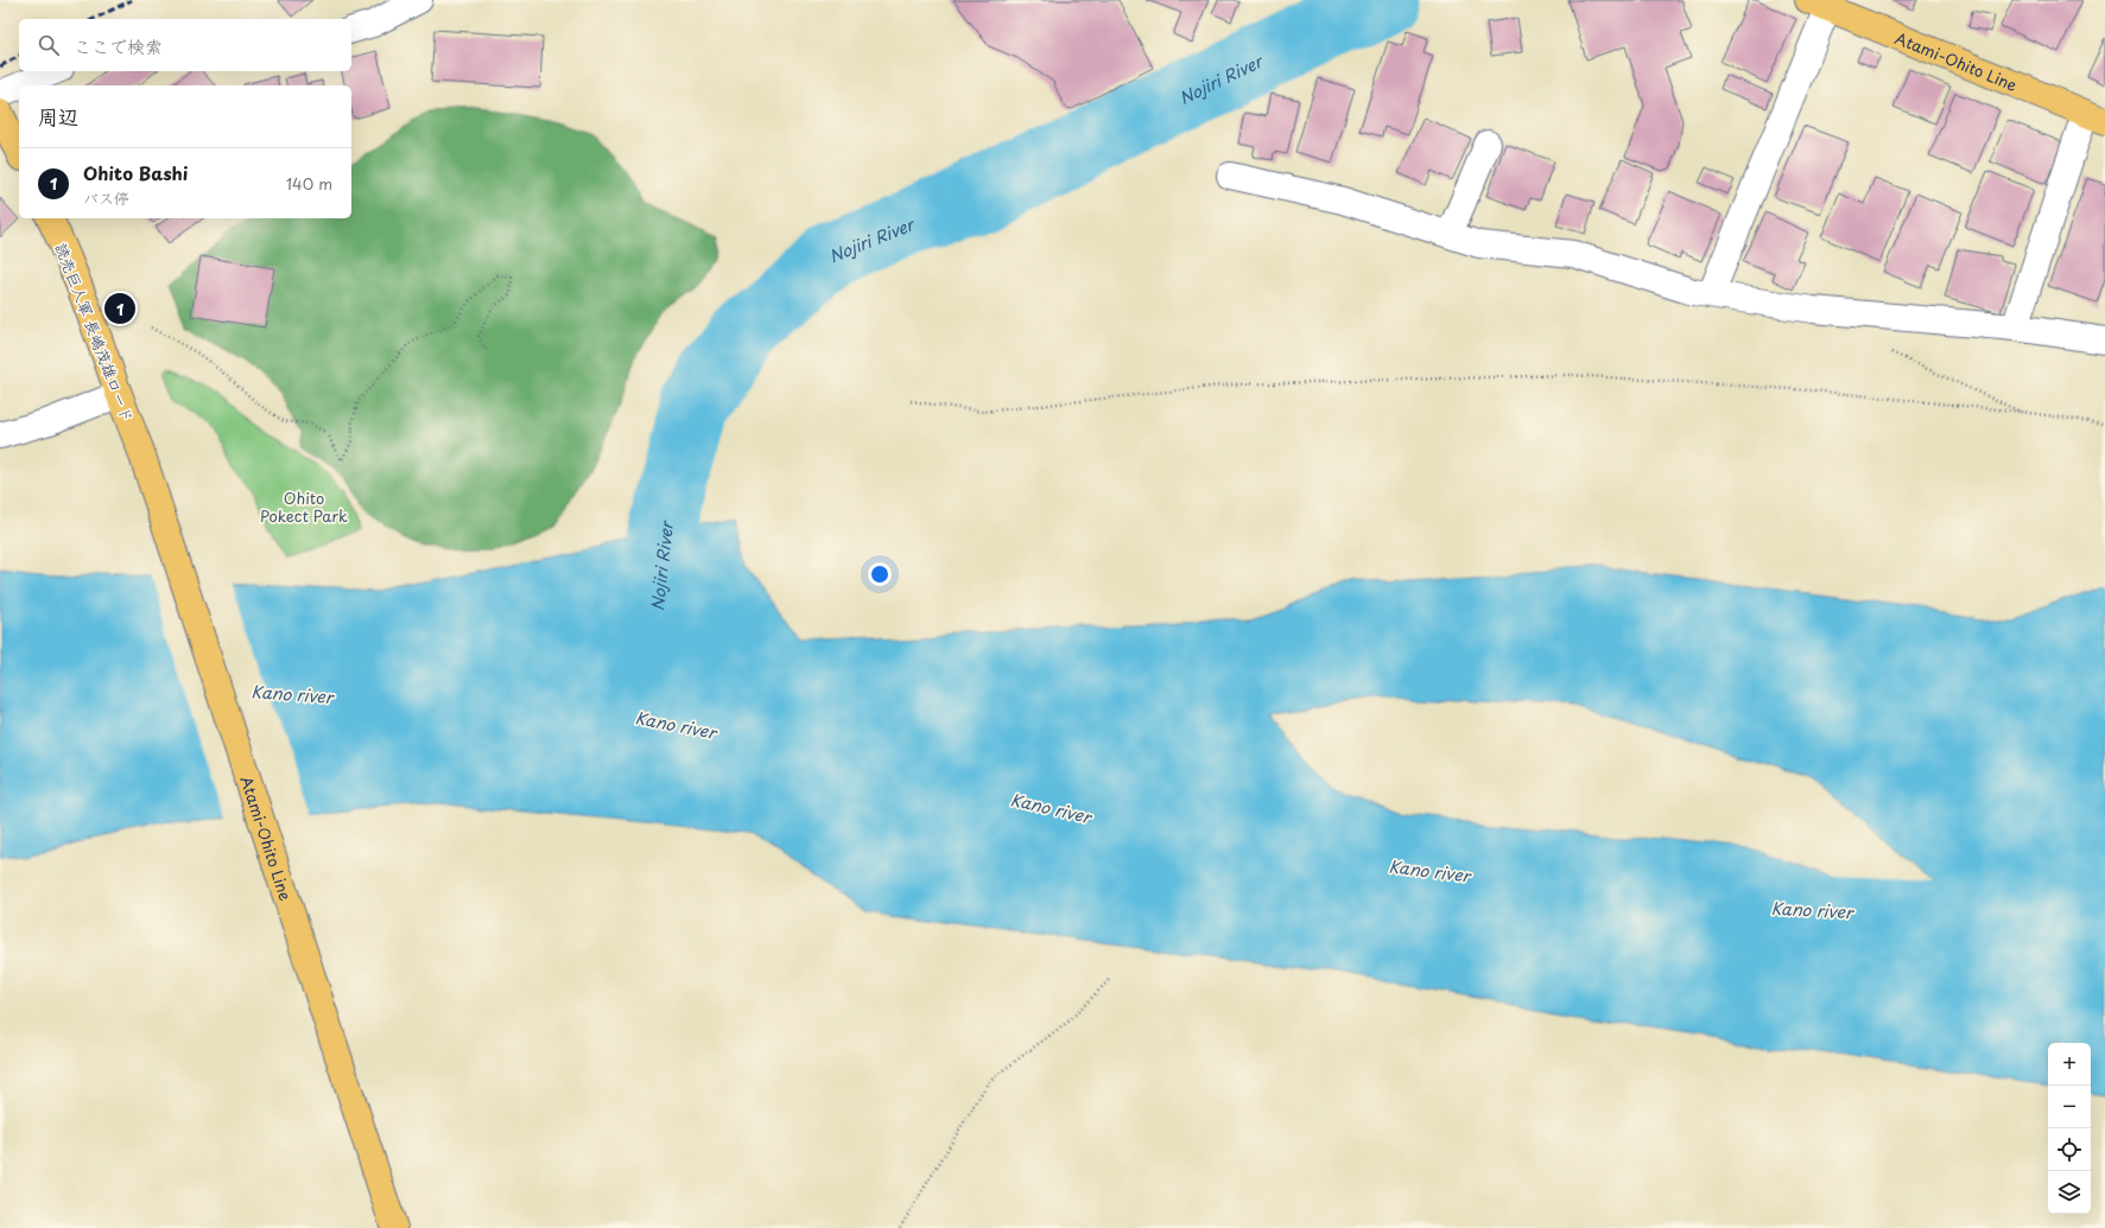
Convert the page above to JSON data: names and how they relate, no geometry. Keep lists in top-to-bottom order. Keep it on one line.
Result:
{"streets":{"main road":["Atami-Ohito Line","読売巨人軍 長嶋茂雄ロード"]},"crossings":[["Atami-Ohito Line","読売巨人軍 長嶋茂雄ロード"]],"water":["Nojiri River","Kano river"],"parks":["Ohito Pokect Park"],"page":{"search":"ここで検索","heading":"周辺","list":[{"mark":"1","name":"Ohito Bashi","note":"バス停","value":"140 m"}],"pins":"1","map_buttons":["+","−"]}}
